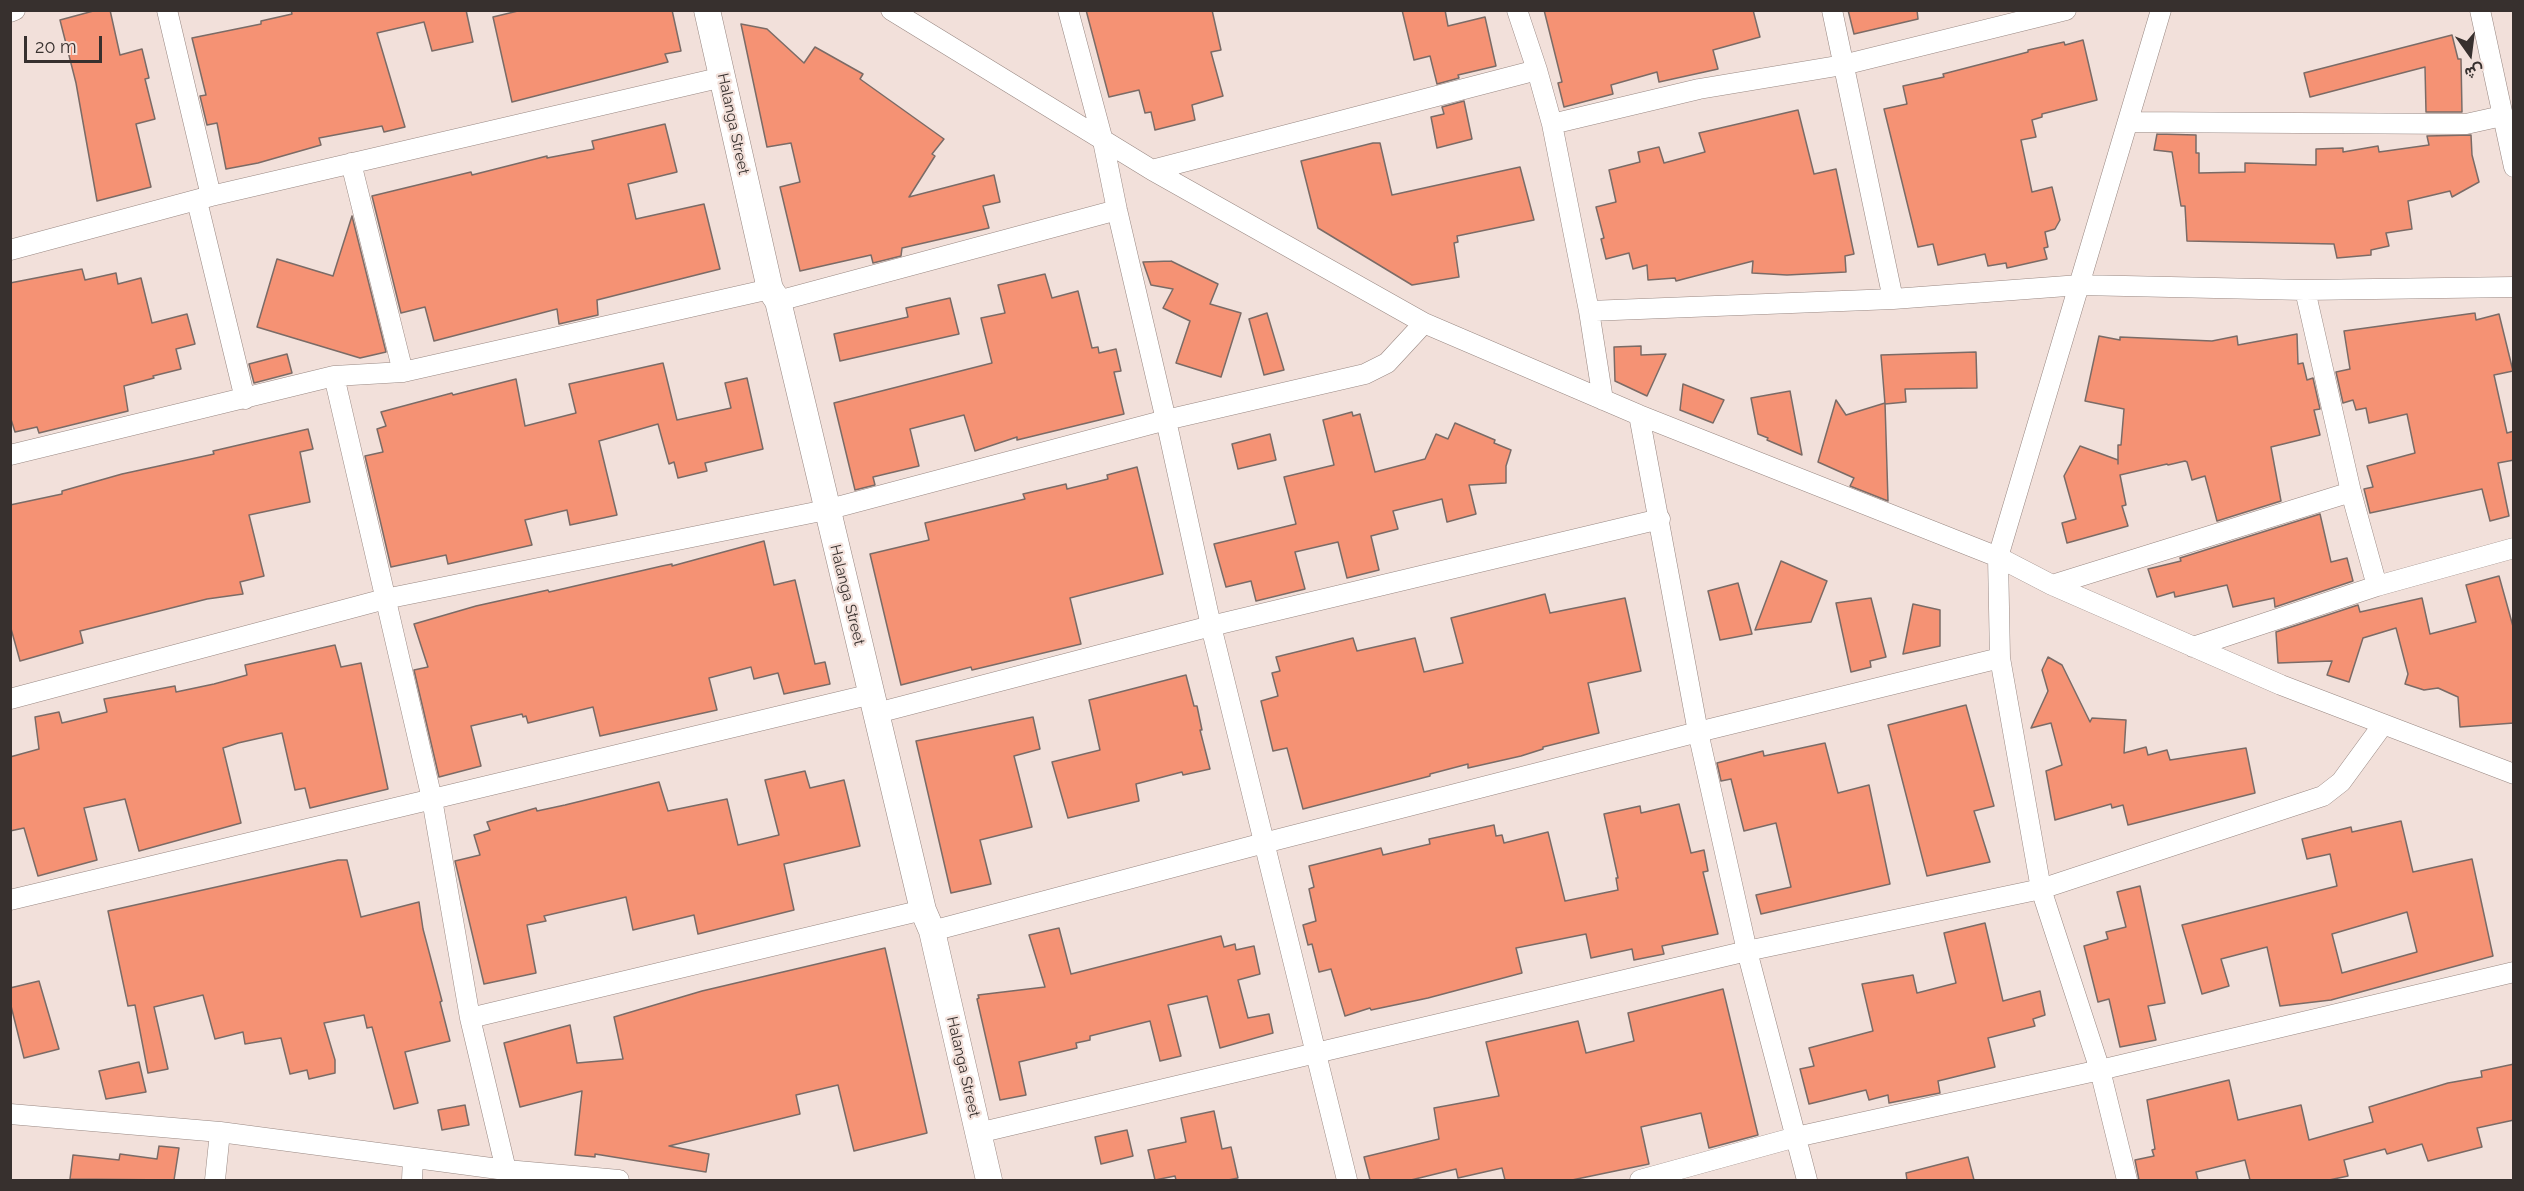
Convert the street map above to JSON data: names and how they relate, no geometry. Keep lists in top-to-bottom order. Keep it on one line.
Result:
{"streets":{"street":["Halanga Street"]},"scale_bar":"20 m","north":"bottom"}
